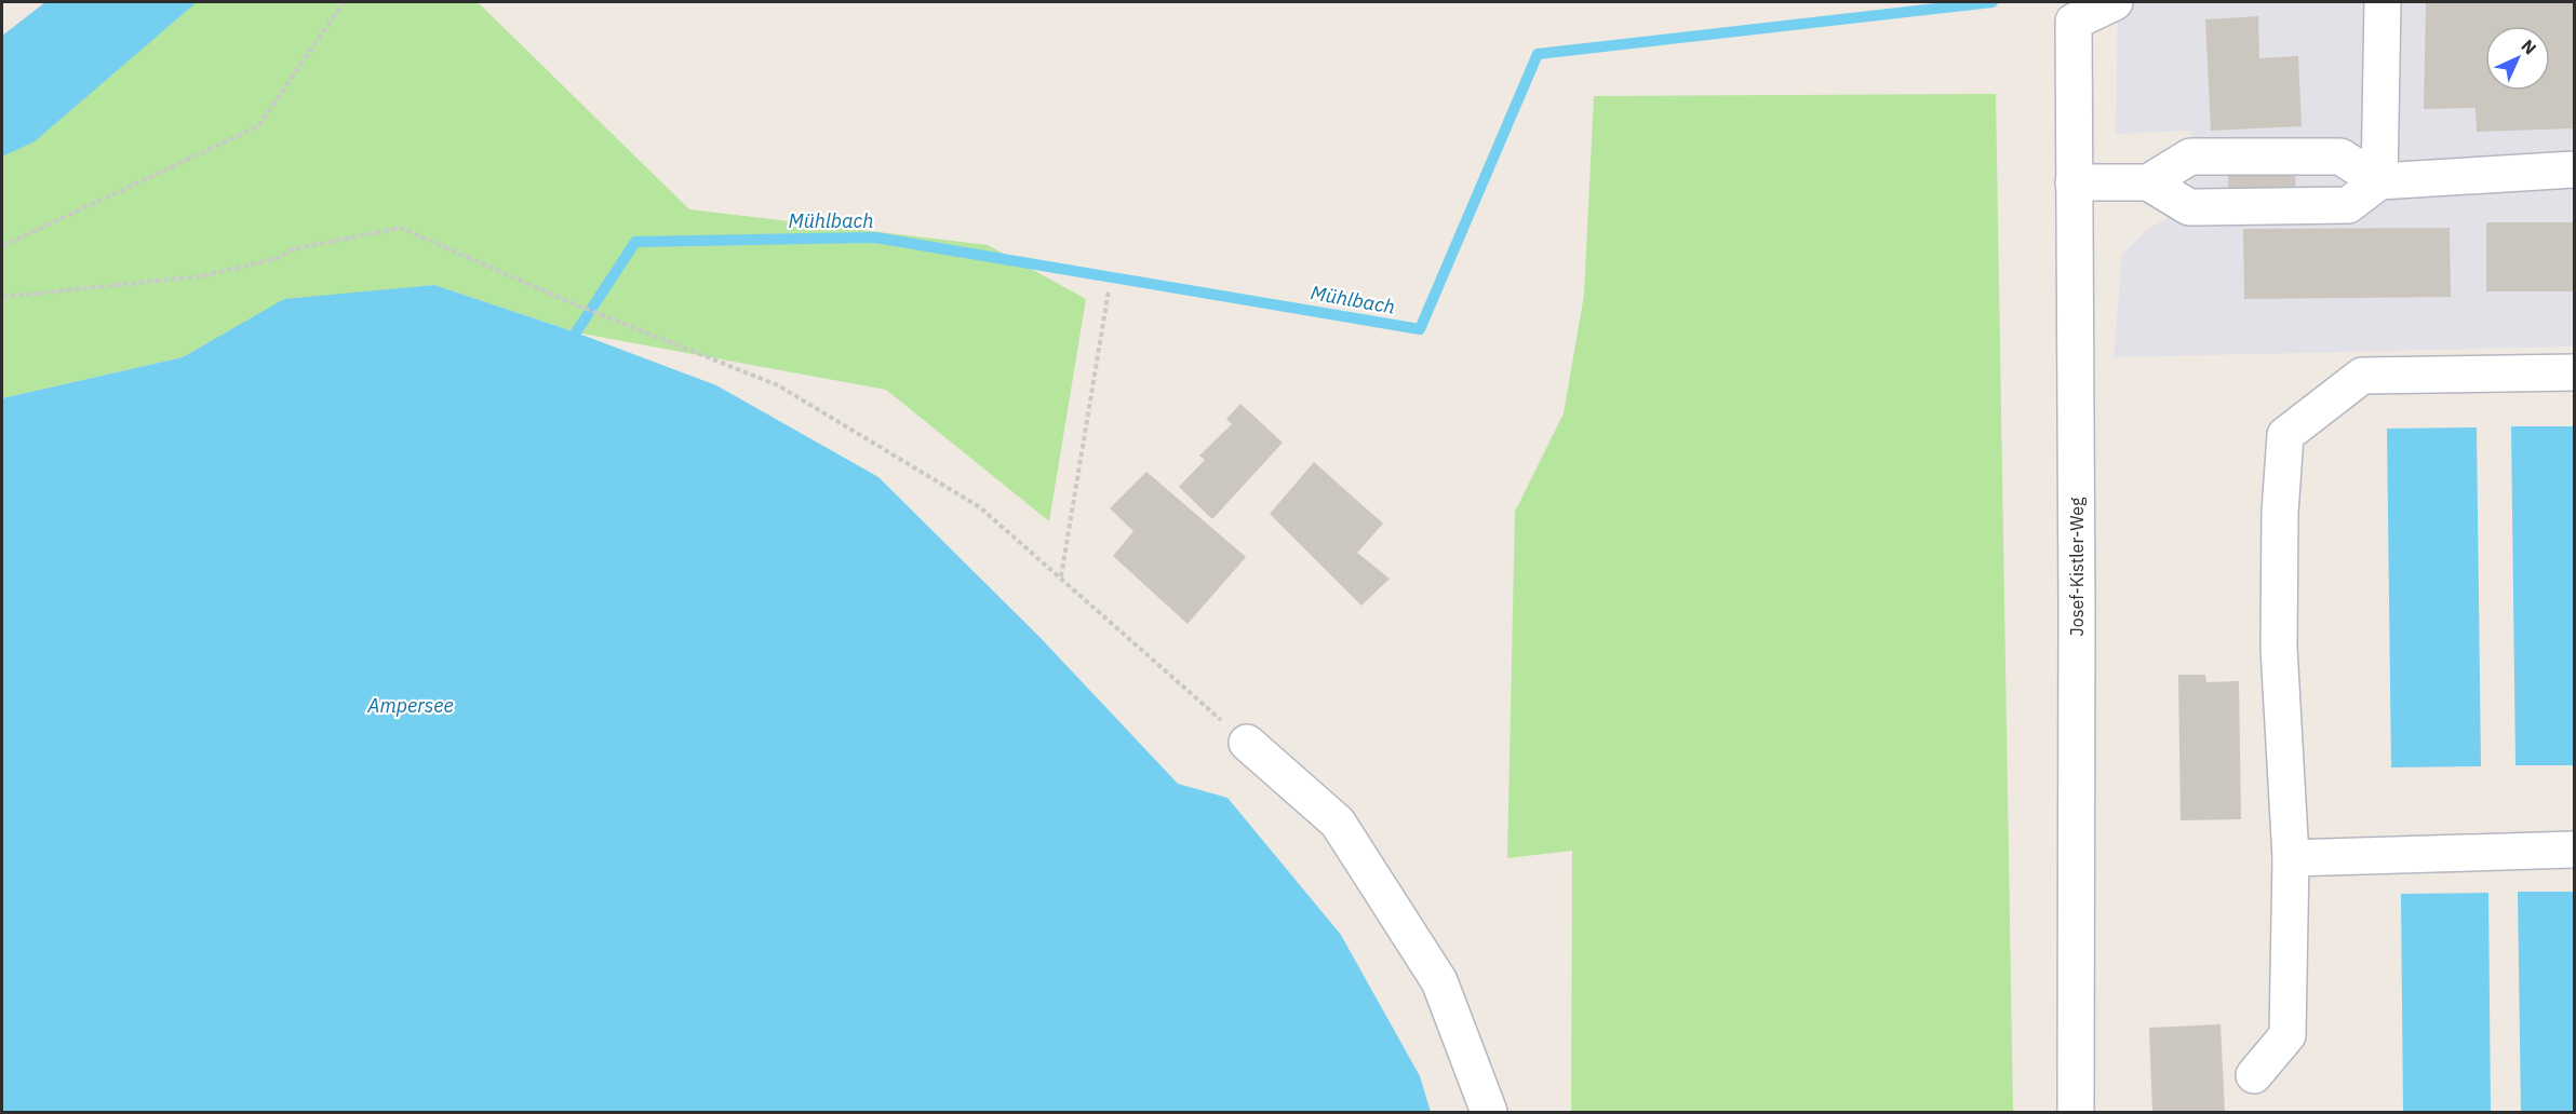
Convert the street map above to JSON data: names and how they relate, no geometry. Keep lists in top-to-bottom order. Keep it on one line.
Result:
{"streets":{"street":["Josef-Kistler-Weg"]},"water":["Mühlbach","Ampersee"],"north":"top right"}
